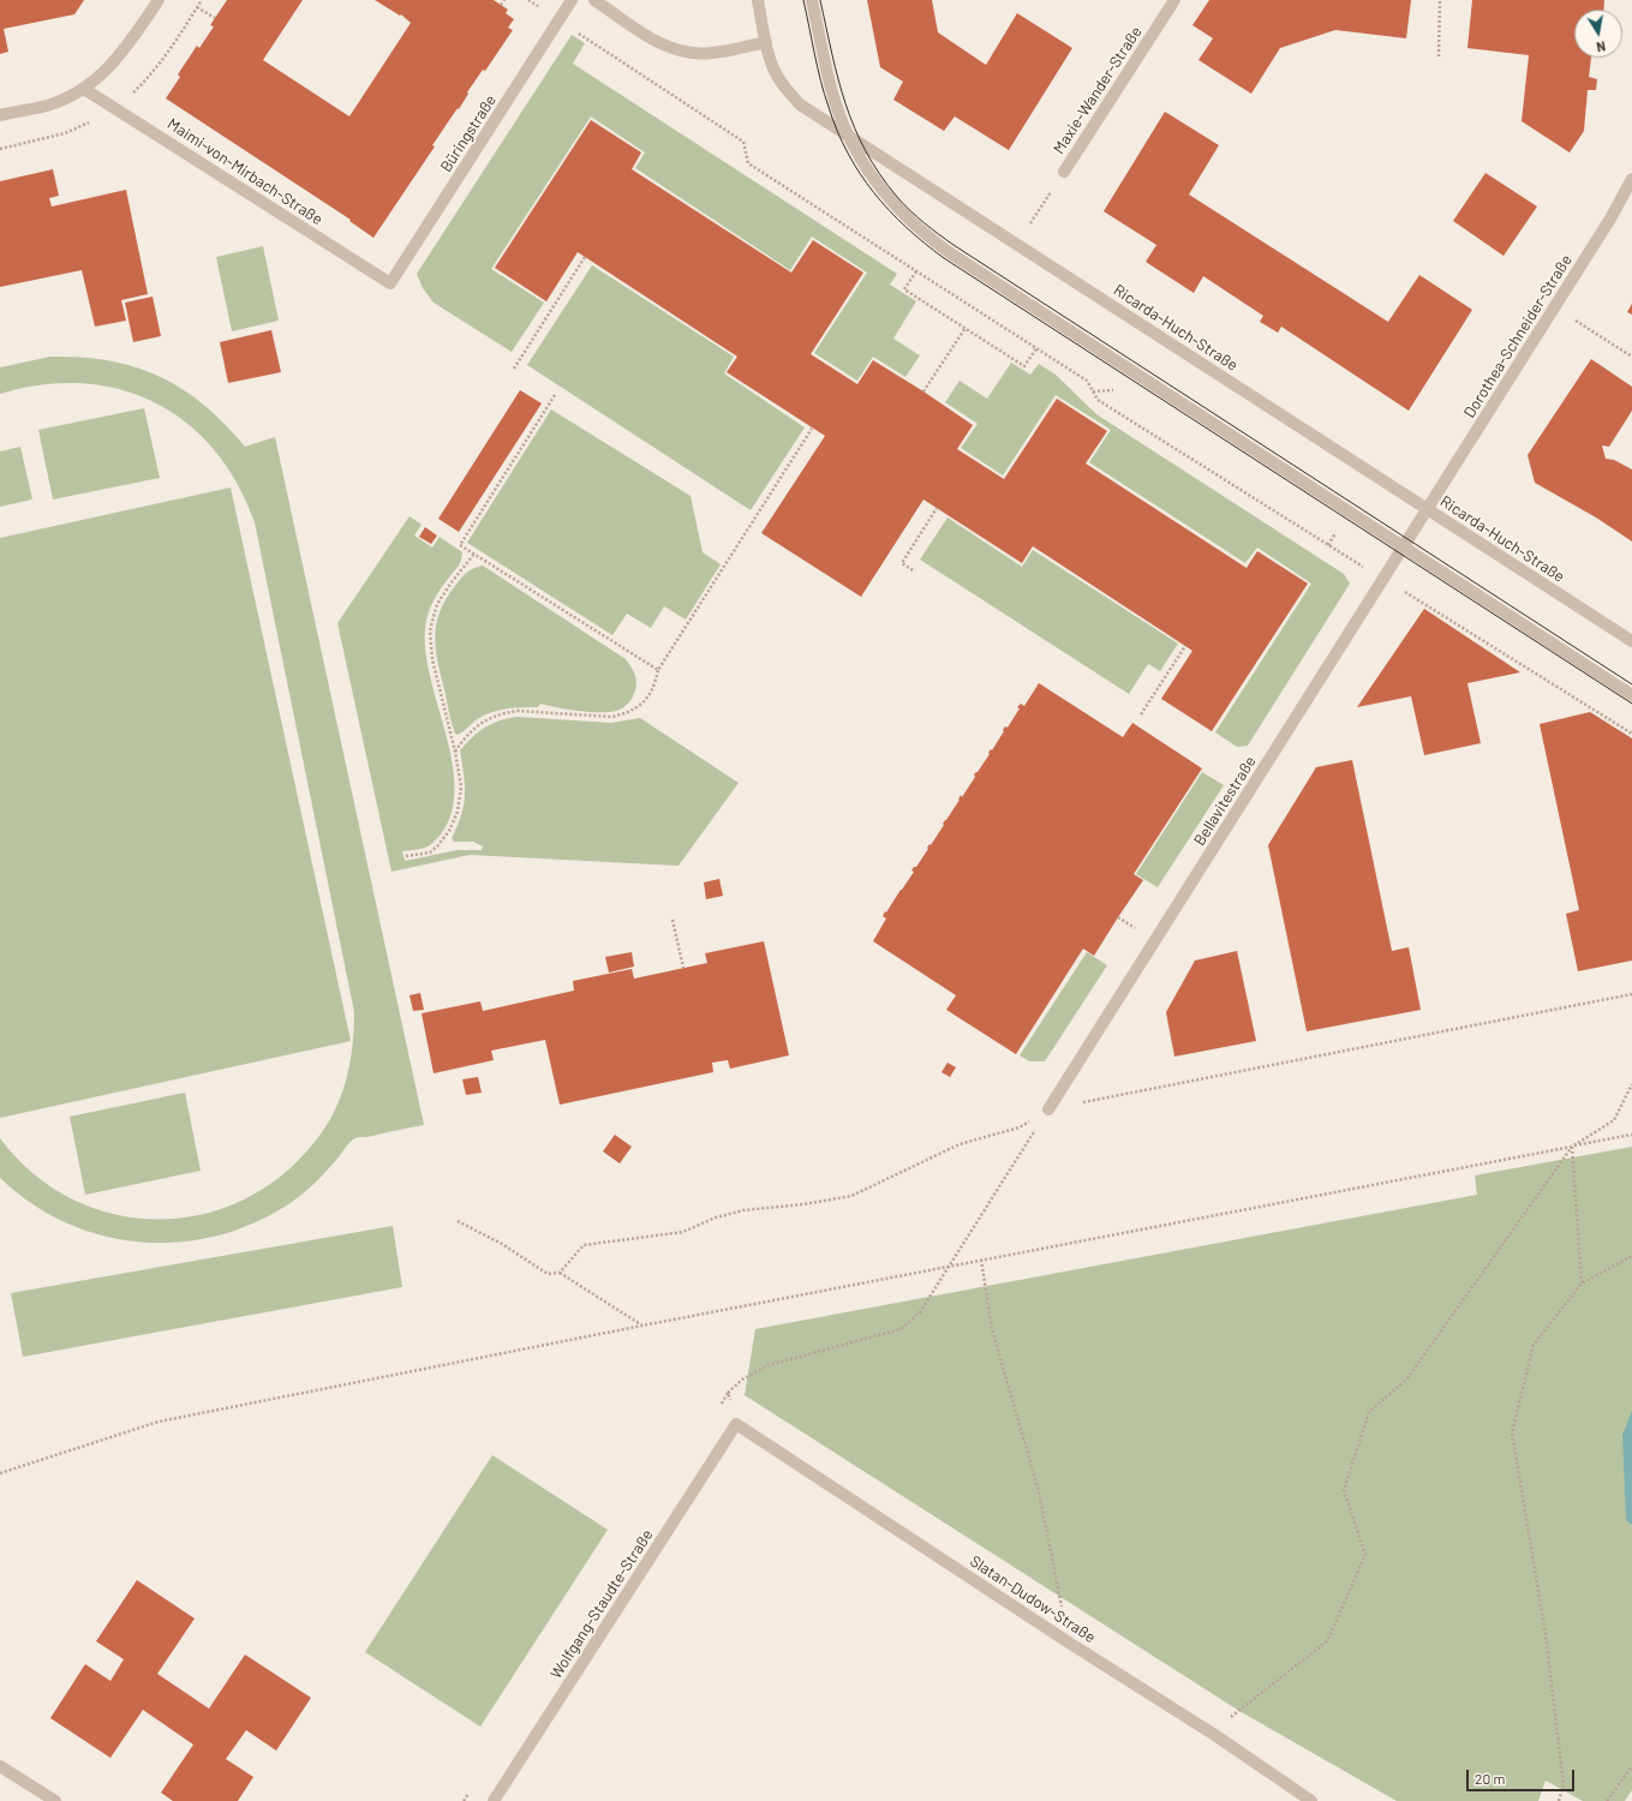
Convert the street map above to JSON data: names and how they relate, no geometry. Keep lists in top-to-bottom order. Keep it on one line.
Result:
{"streets":{"street":["Maxie-Wander-Straße","Büringstraße","Maimi-von-Mirbach-Straße","Ricarda-Huch-Straße","Dorothea-Schneider-Straße","Bellavitestraße","Slatan-Dudow-Straße","Wolfgang-Staudte-Straße"]},"crossings":[["Büringstraße","Maimi-von-Mirbach-Straße"],["Ricarda-Huch-Straße","Dorothea-Schneider-Straße"],["Ricarda-Huch-Straße","Bellavitestraße"],["Dorothea-Schneider-Straße","Bellavitestraße"],["Slatan-Dudow-Straße","Wolfgang-Staudte-Straße"]],"scale_bar":"20 m","north":"bottom"}
